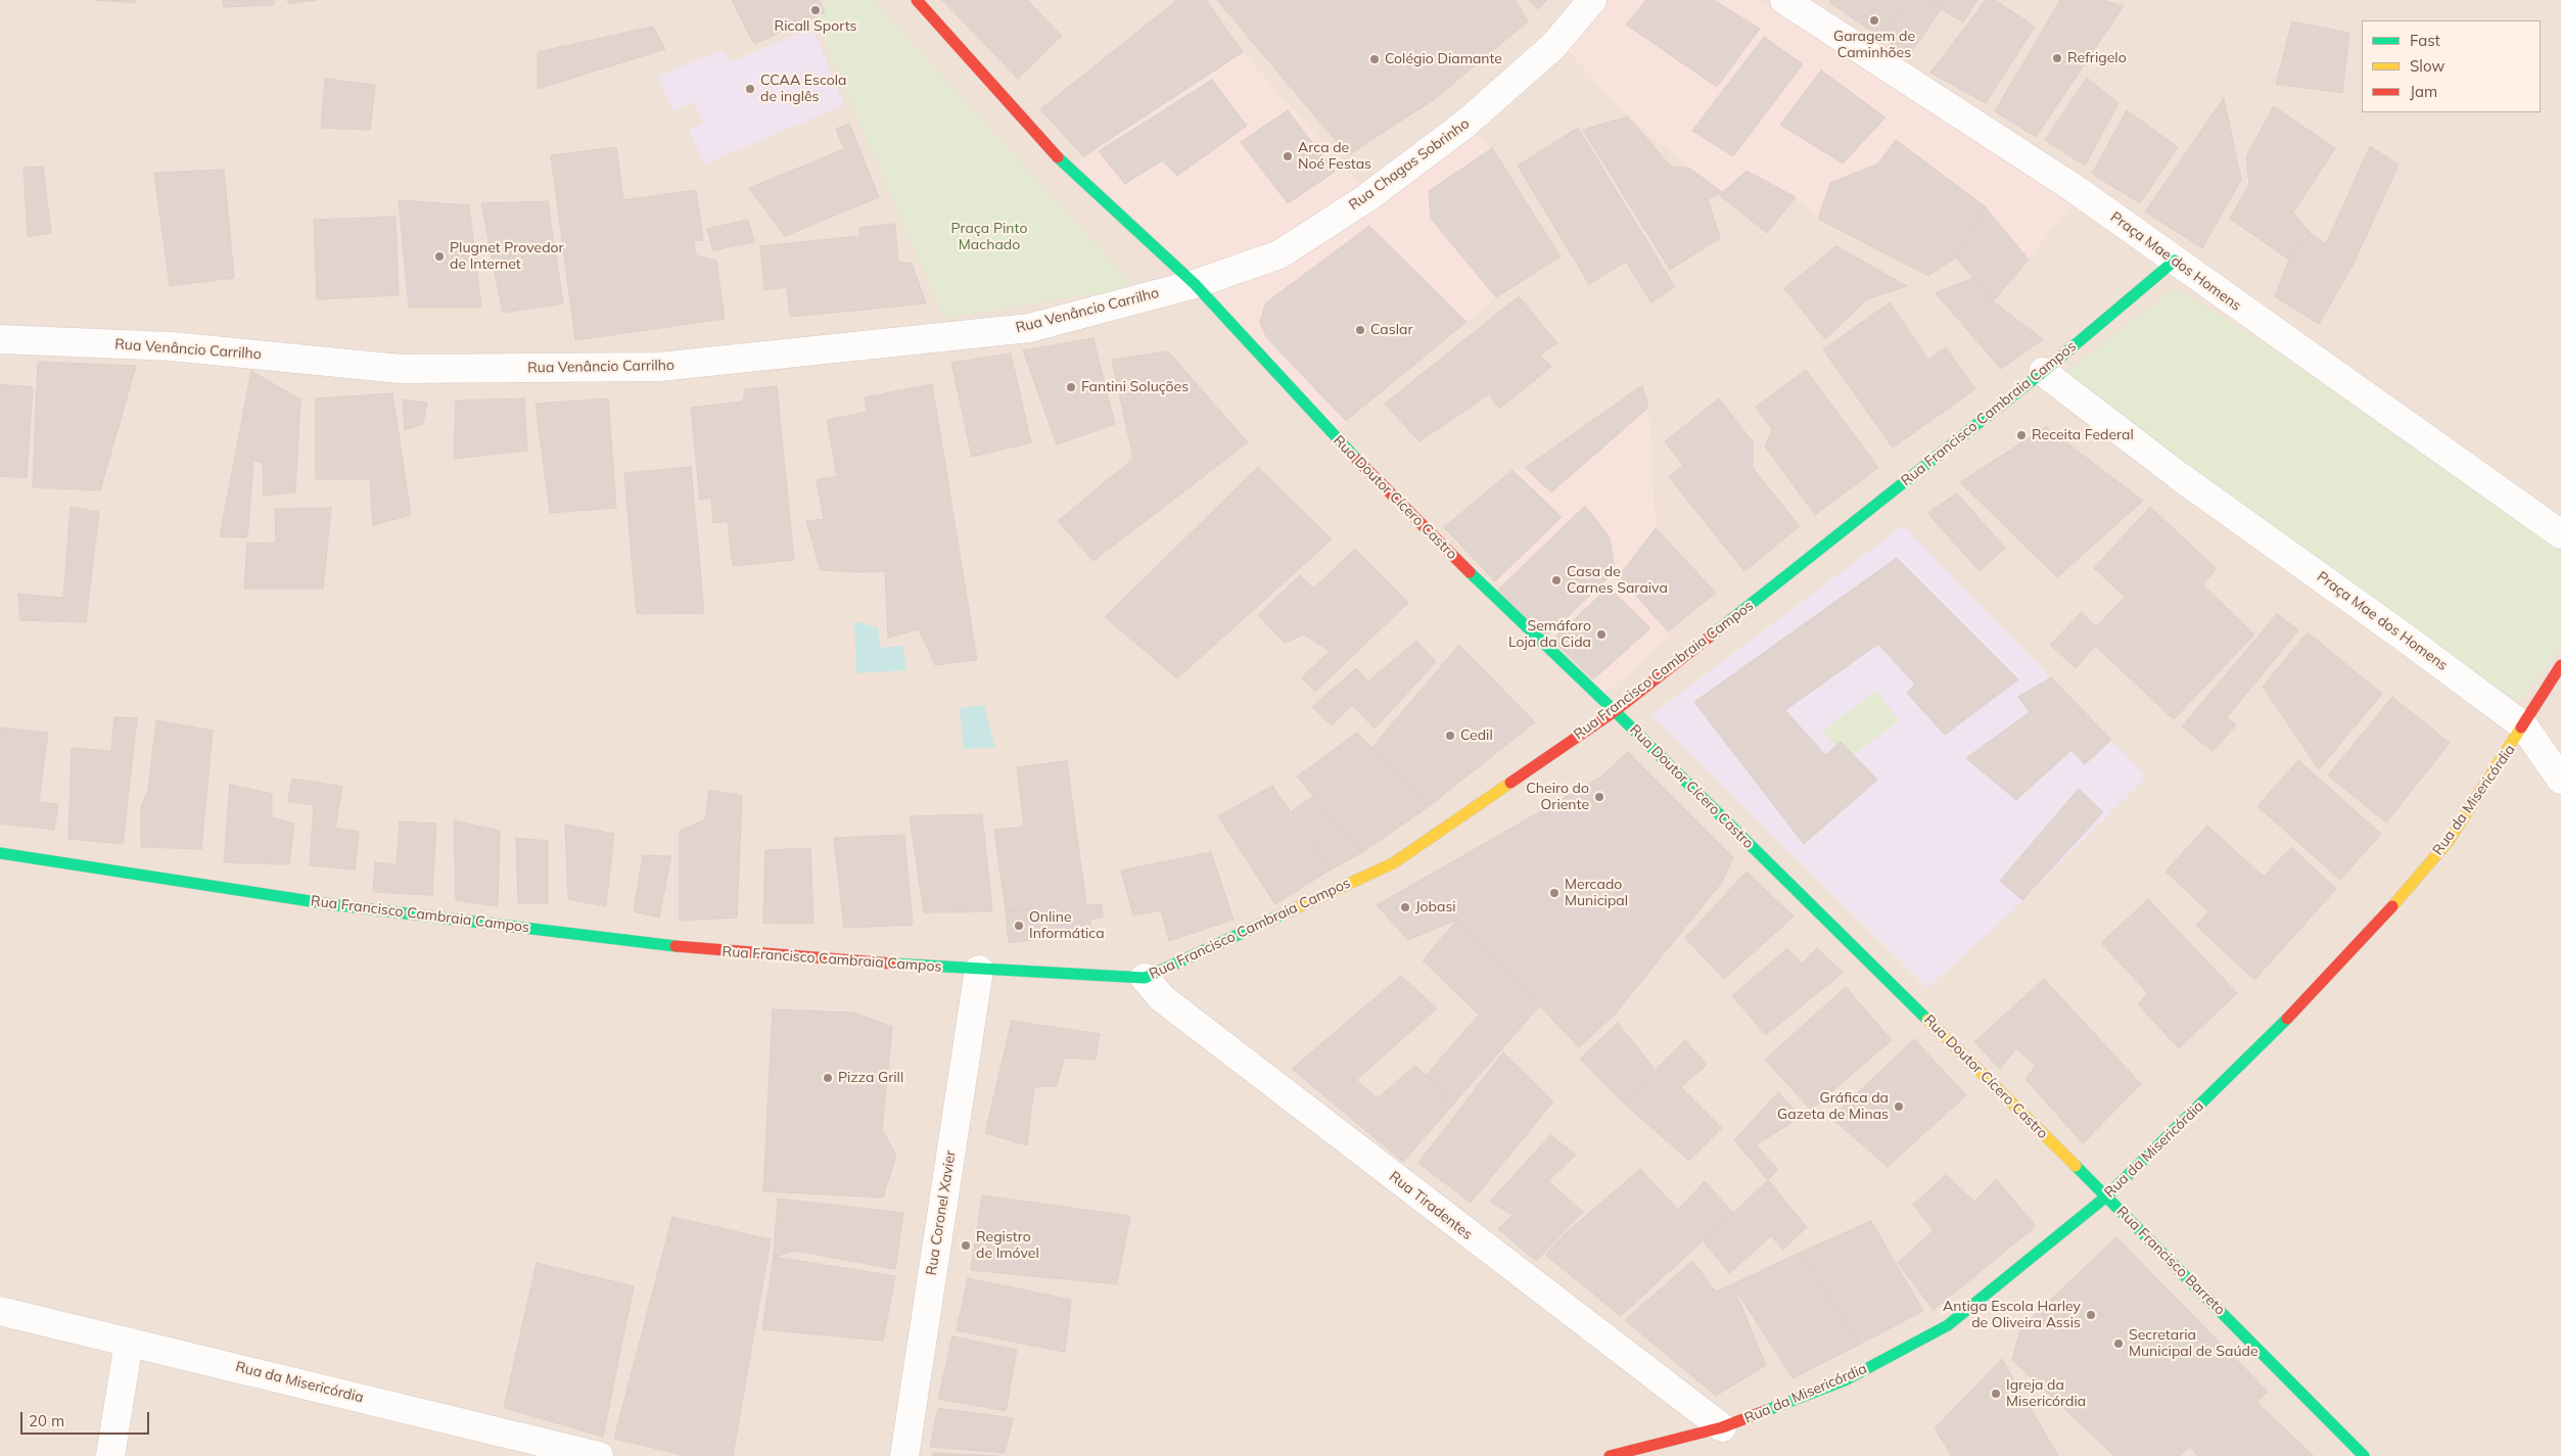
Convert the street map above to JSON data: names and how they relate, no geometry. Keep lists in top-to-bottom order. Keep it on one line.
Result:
{"streets":{"street":["Rua Chagas Sobrinho","Praça Mae dos Homens","Rua Venâncio Carrilho","Rua Francisco Cambraia Campos","Rua Doutor Cícero Castro","Rua da Misericórdia","Rua Tiradentes","Rua Coronel Xavier","Rua Francisco Barreto"]},"crossings":[["Rua Chagas Sobrinho","Rua Venâncio Carrilho"],["Rua Chagas Sobrinho","Rua Doutor Cícero Castro"],["Praça Mae dos Homens","Rua Francisco Cambraia Campos"],["Praça Mae dos Homens","Rua da Misericórdia"],["Rua Venâncio Carrilho","Rua Doutor Cícero Castro"],["Rua Francisco Cambraia Campos","Rua Doutor Cícero Castro"],["Rua Francisco Cambraia Campos","Rua Tiradentes"],["Rua Francisco Cambraia Campos","Rua Coronel Xavier"],["Rua Doutor Cícero Castro","Rua da Misericórdia"],["Rua Doutor Cícero Castro","Rua Francisco Barreto"],["Rua da Misericórdia","Rua Tiradentes"],["Rua da Misericórdia","Rua Francisco Barreto"]],"parks":["Praça Pinto Machado"],"places":["Ricall Sports","Garagem de Caminhões","Refrigelo","Colégio Diamante","CCAA Escola de inglês","Arca de Noé Festas","Plugnet Provedor de Internet","Caslar","Fantini Soluções","Receita Federal","Casa de Carnes Saraiva","Semáforo Loja da Cida","Cedil","Cheiro do Oriente","Mercado Municipal","Jobasi","Online Informática","Pizza Grill","Gráfica da Gazeta de Minas","Registro de Imóvel","Antiga Escola Harley de Oliveira Assis","Secretaria Municipal de Saúde","Igreja da Misericórdia"],"legend":["Fast","Slow","Jam"],"scale_bar":"20 m"}
